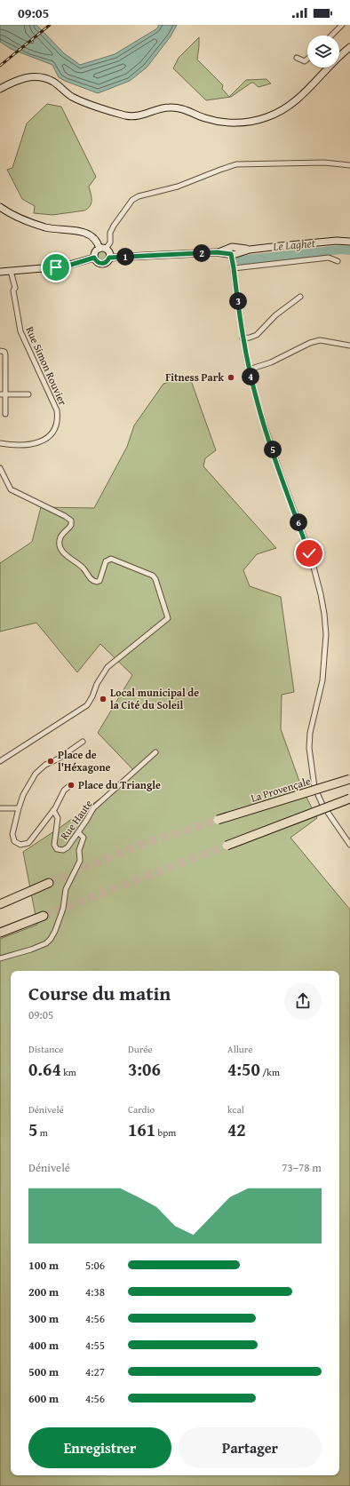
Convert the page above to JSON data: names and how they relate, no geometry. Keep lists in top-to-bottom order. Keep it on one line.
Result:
{"streets":{"highway":["La Provençale"],"street":["Rue Simon Rouvier","Rue Haute"]},"water":["Le Laghet"],"places":["Fitness Park","Local municipal de la Cité du Soleil","Place de l'Héxagone","Place du Triangle"],"page":{"status":"09:05","pins":["2","1","3","4","5","6"],"heading":["Course du matin","09:05"],"stats":[["Distance","0.64 km"],["Durée","3:06"],["Allure","4:50 /km"],["Dénivelé","5 m"],["Cardio","161 bpm"],["kcal","42"]],"chart":["Dénivelé","73–78 m"],"list":[{"name":"100 m","note":"5:06"},{"name":"200 m","note":"4:38"},{"name":"300 m","note":"4:56"},{"name":"400 m","note":"4:55"},{"name":"500 m","note":"4:27"},{"name":"600 m","note":"4:56"}],"buttons":["Enregistrer","Partager"]}}
